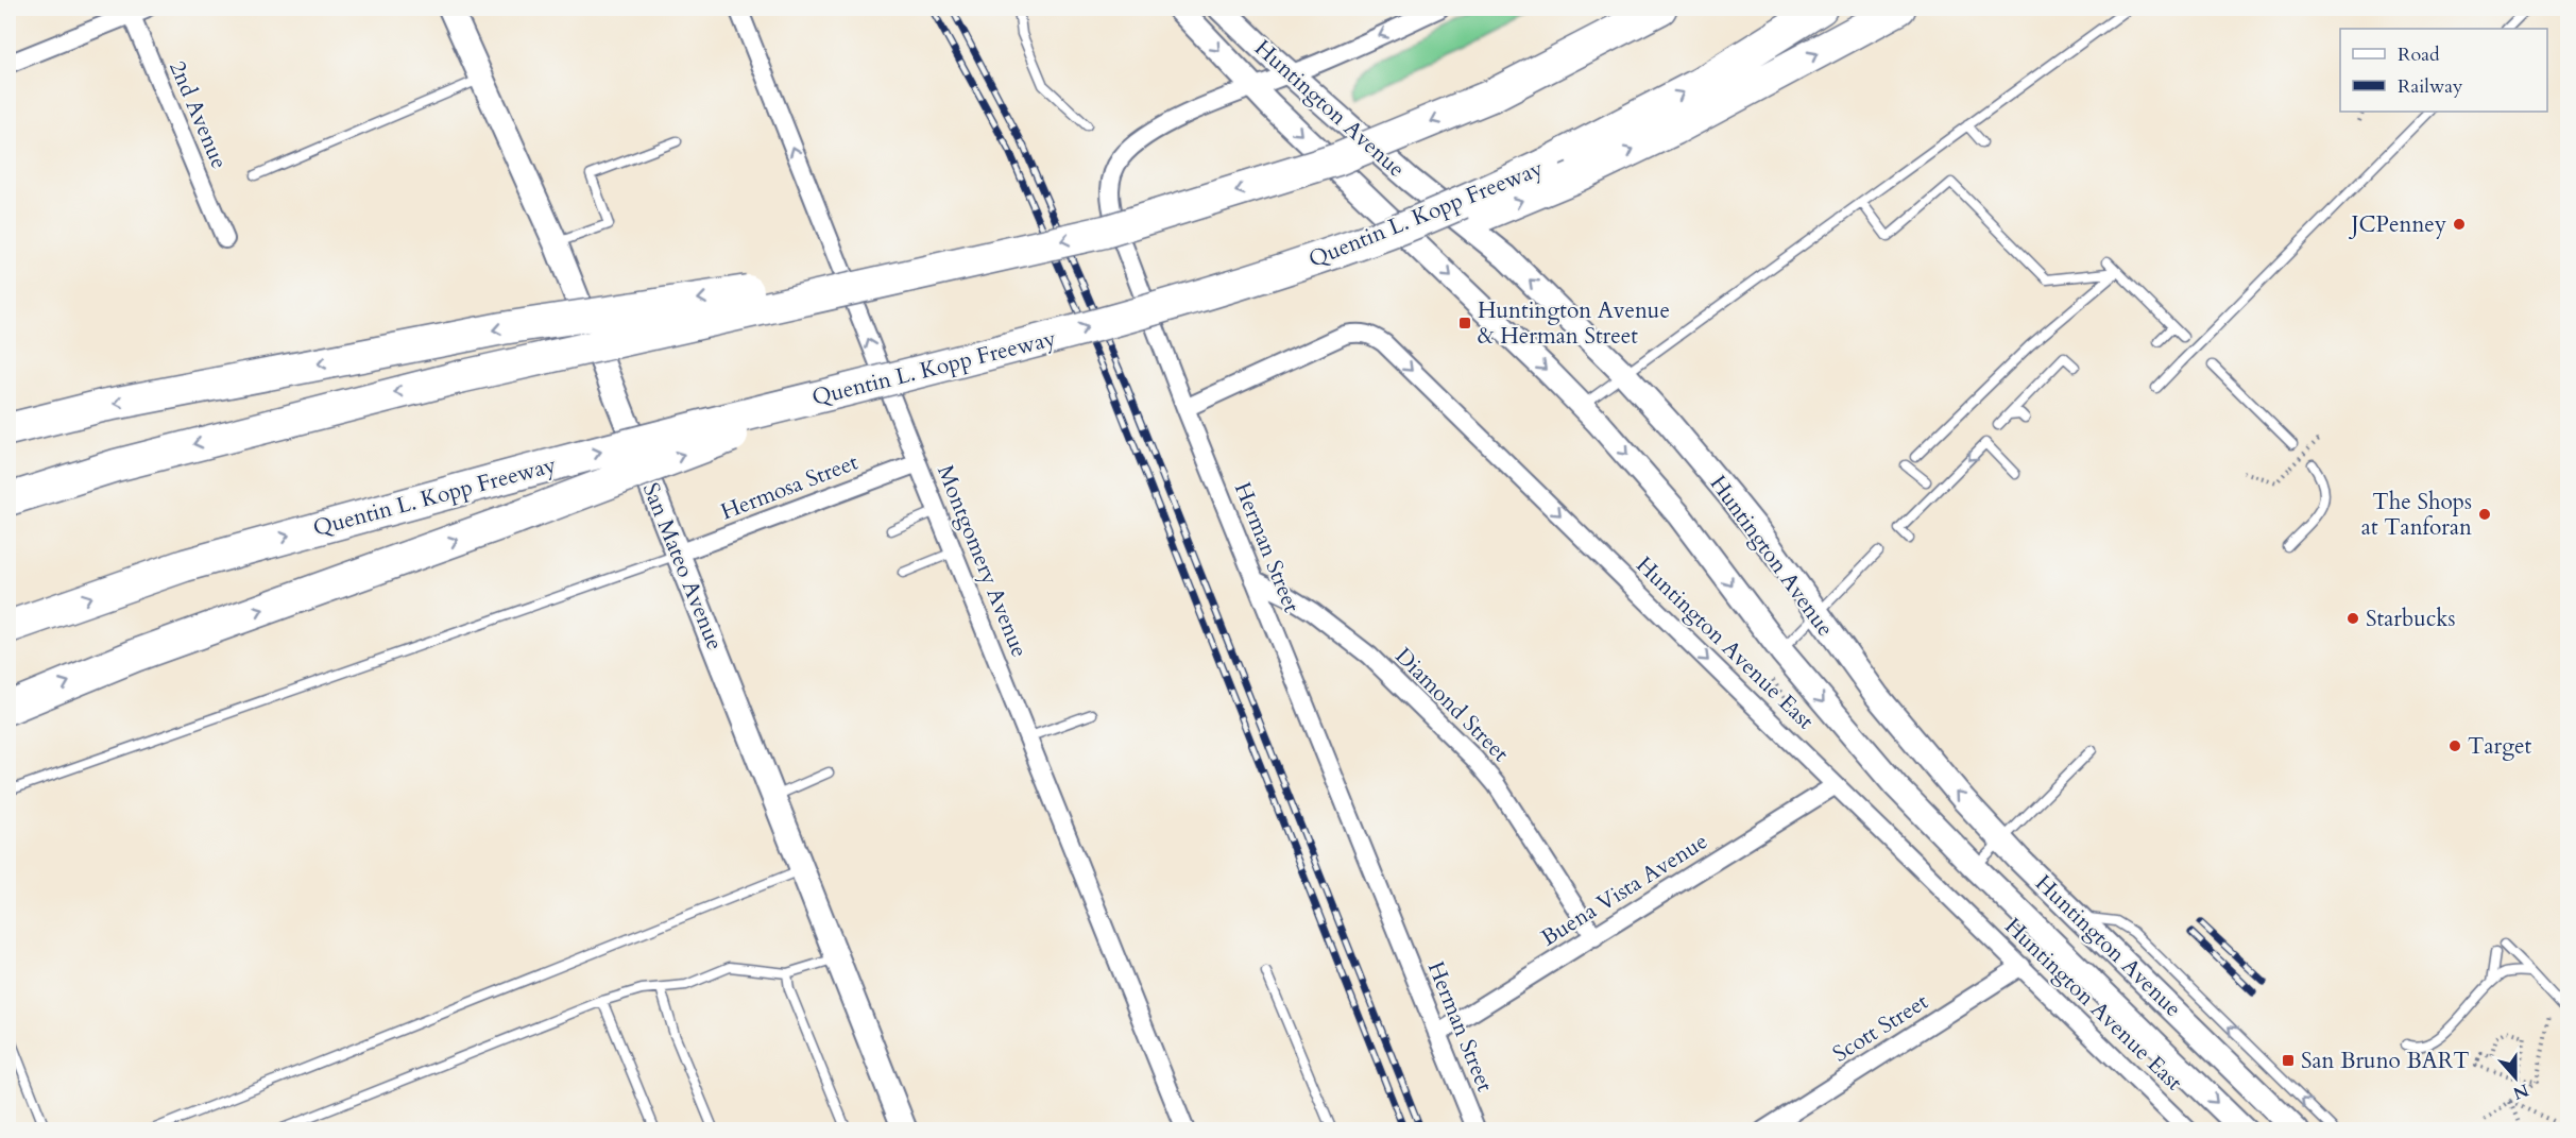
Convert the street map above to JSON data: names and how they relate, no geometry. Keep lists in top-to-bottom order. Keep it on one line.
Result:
{"streets":{"highway":["Quentin L. Kopp Freeway"],"street":["Huntington Avenue","2nd Avenue","Hermosa Street","Herman Street","Montgomery Avenue","San Mateo Avenue","Huntington Avenue East","Diamond Street","Buena Vista Avenue","Scott Street"]},"crossings":[["Huntington Avenue","Herman Street"],["Hermosa Street","Montgomery Avenue"],["Hermosa Street","San Mateo Avenue"],["Herman Street","Huntington Avenue East"],["Herman Street","Diamond Street"],["Herman Street","Buena Vista Avenue"],["Huntington Avenue East","Buena Vista Avenue"],["Huntington Avenue East","Scott Street"],["Diamond Street","Buena Vista Avenue"]],"one_way":["Montgomery Avenue","Huntington Avenue East"],"places":{"other":["JCPenney","The Shops at Tanforan","Starbucks","Target"],"transit":["Huntington Avenue & Herman Street","San Bruno BART"]},"legend":["Road","Railway"],"north":"bottom"}
